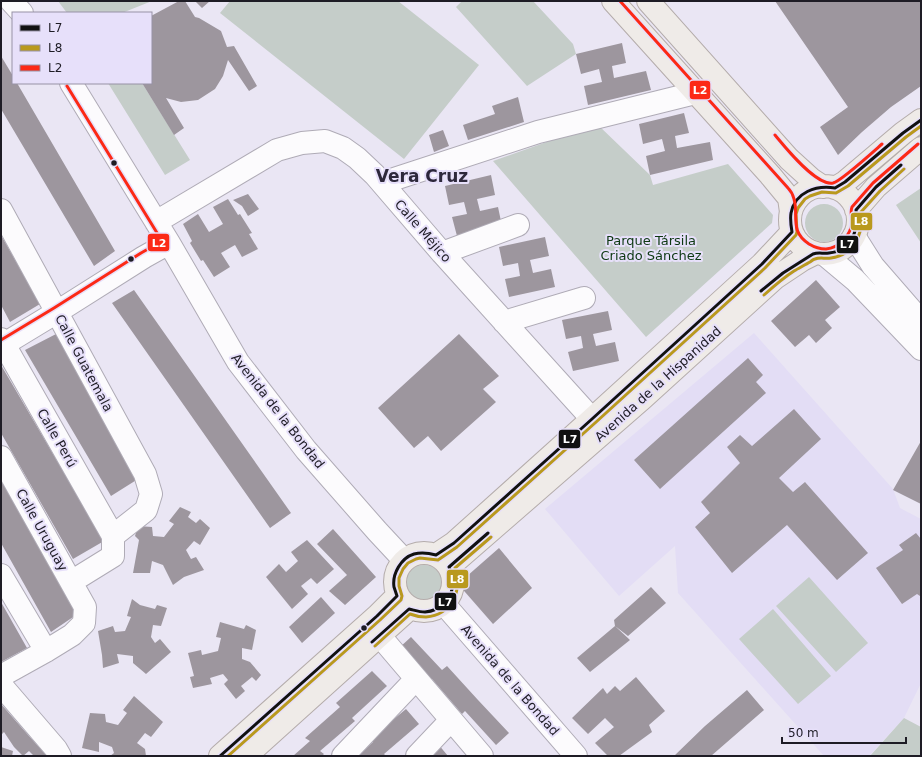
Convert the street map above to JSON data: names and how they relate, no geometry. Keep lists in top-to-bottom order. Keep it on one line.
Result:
{"streets":{"main road":["Avenida de la Hispanidad"],"street":["Calle Méjico","Calle Guatemala","Avenida de la Bondad","Calle Perú","Calle Uruguay"]},"crossings":[["Calle Méjico","Avenida de la Hispanidad"],["Calle Méjico","Avenida de la Bondad"],["Calle Guatemala","Calle Perú"],["Avenida de la Hispanidad","Avenida de la Bondad"]],"districts":["Vera Cruz"],"parks":["Parque Társila Criado Sánchez"],"lines":["transit line L2","transit line L7","transit line L8"],"legend":["L7","L8","L2"],"scale_bar":"50 m"}
